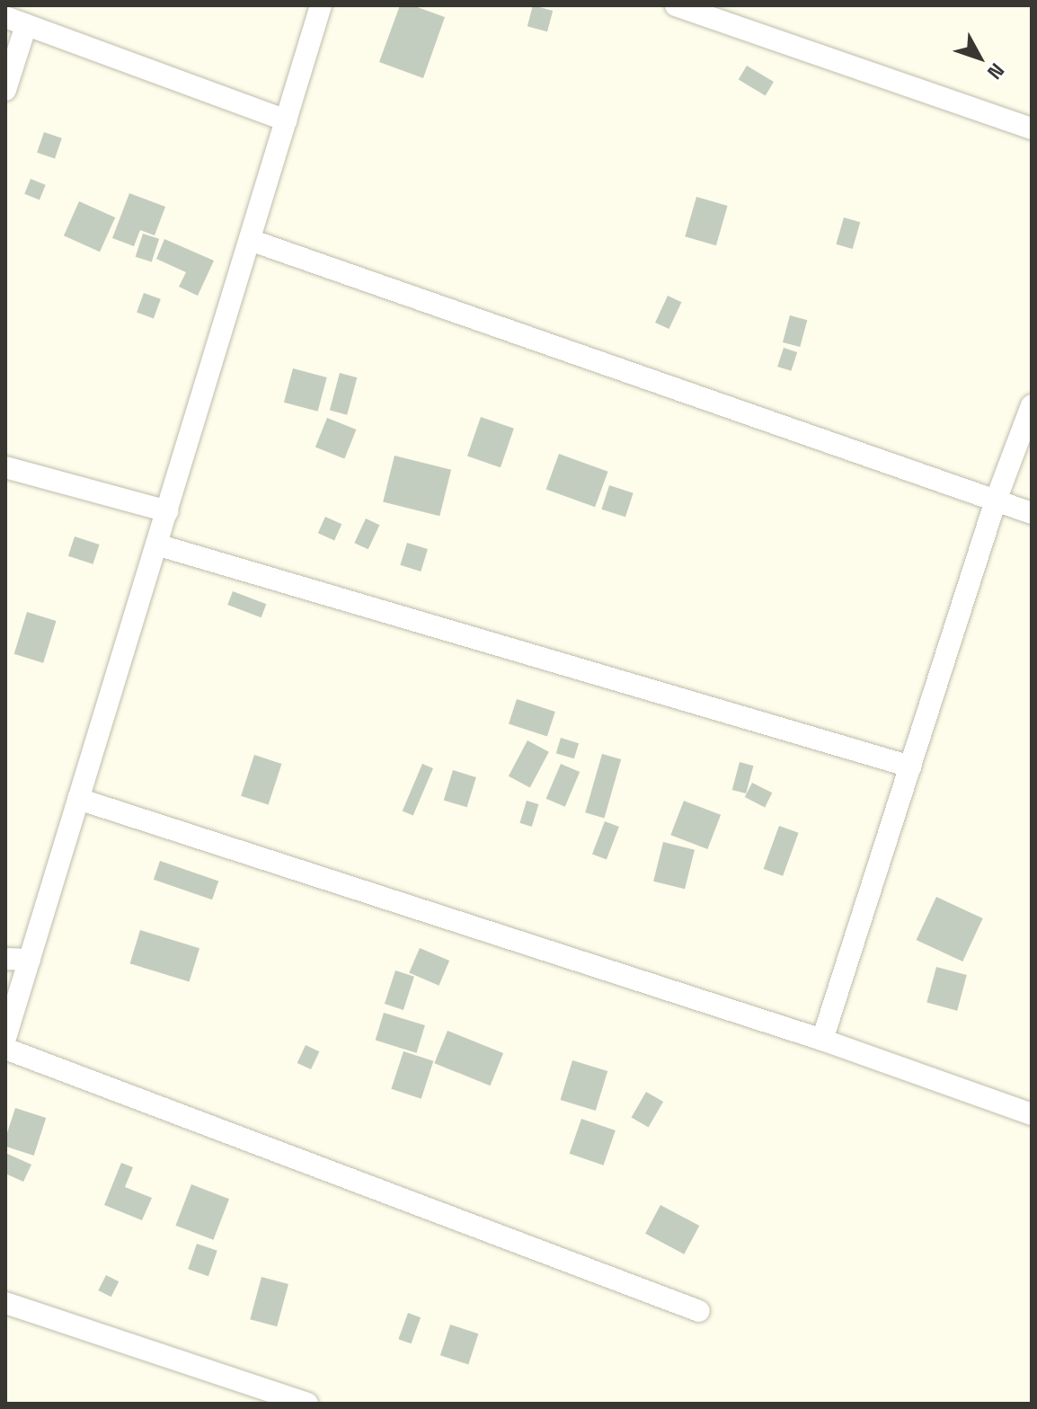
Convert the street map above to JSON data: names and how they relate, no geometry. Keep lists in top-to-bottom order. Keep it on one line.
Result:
{"north":"bottom right"}
